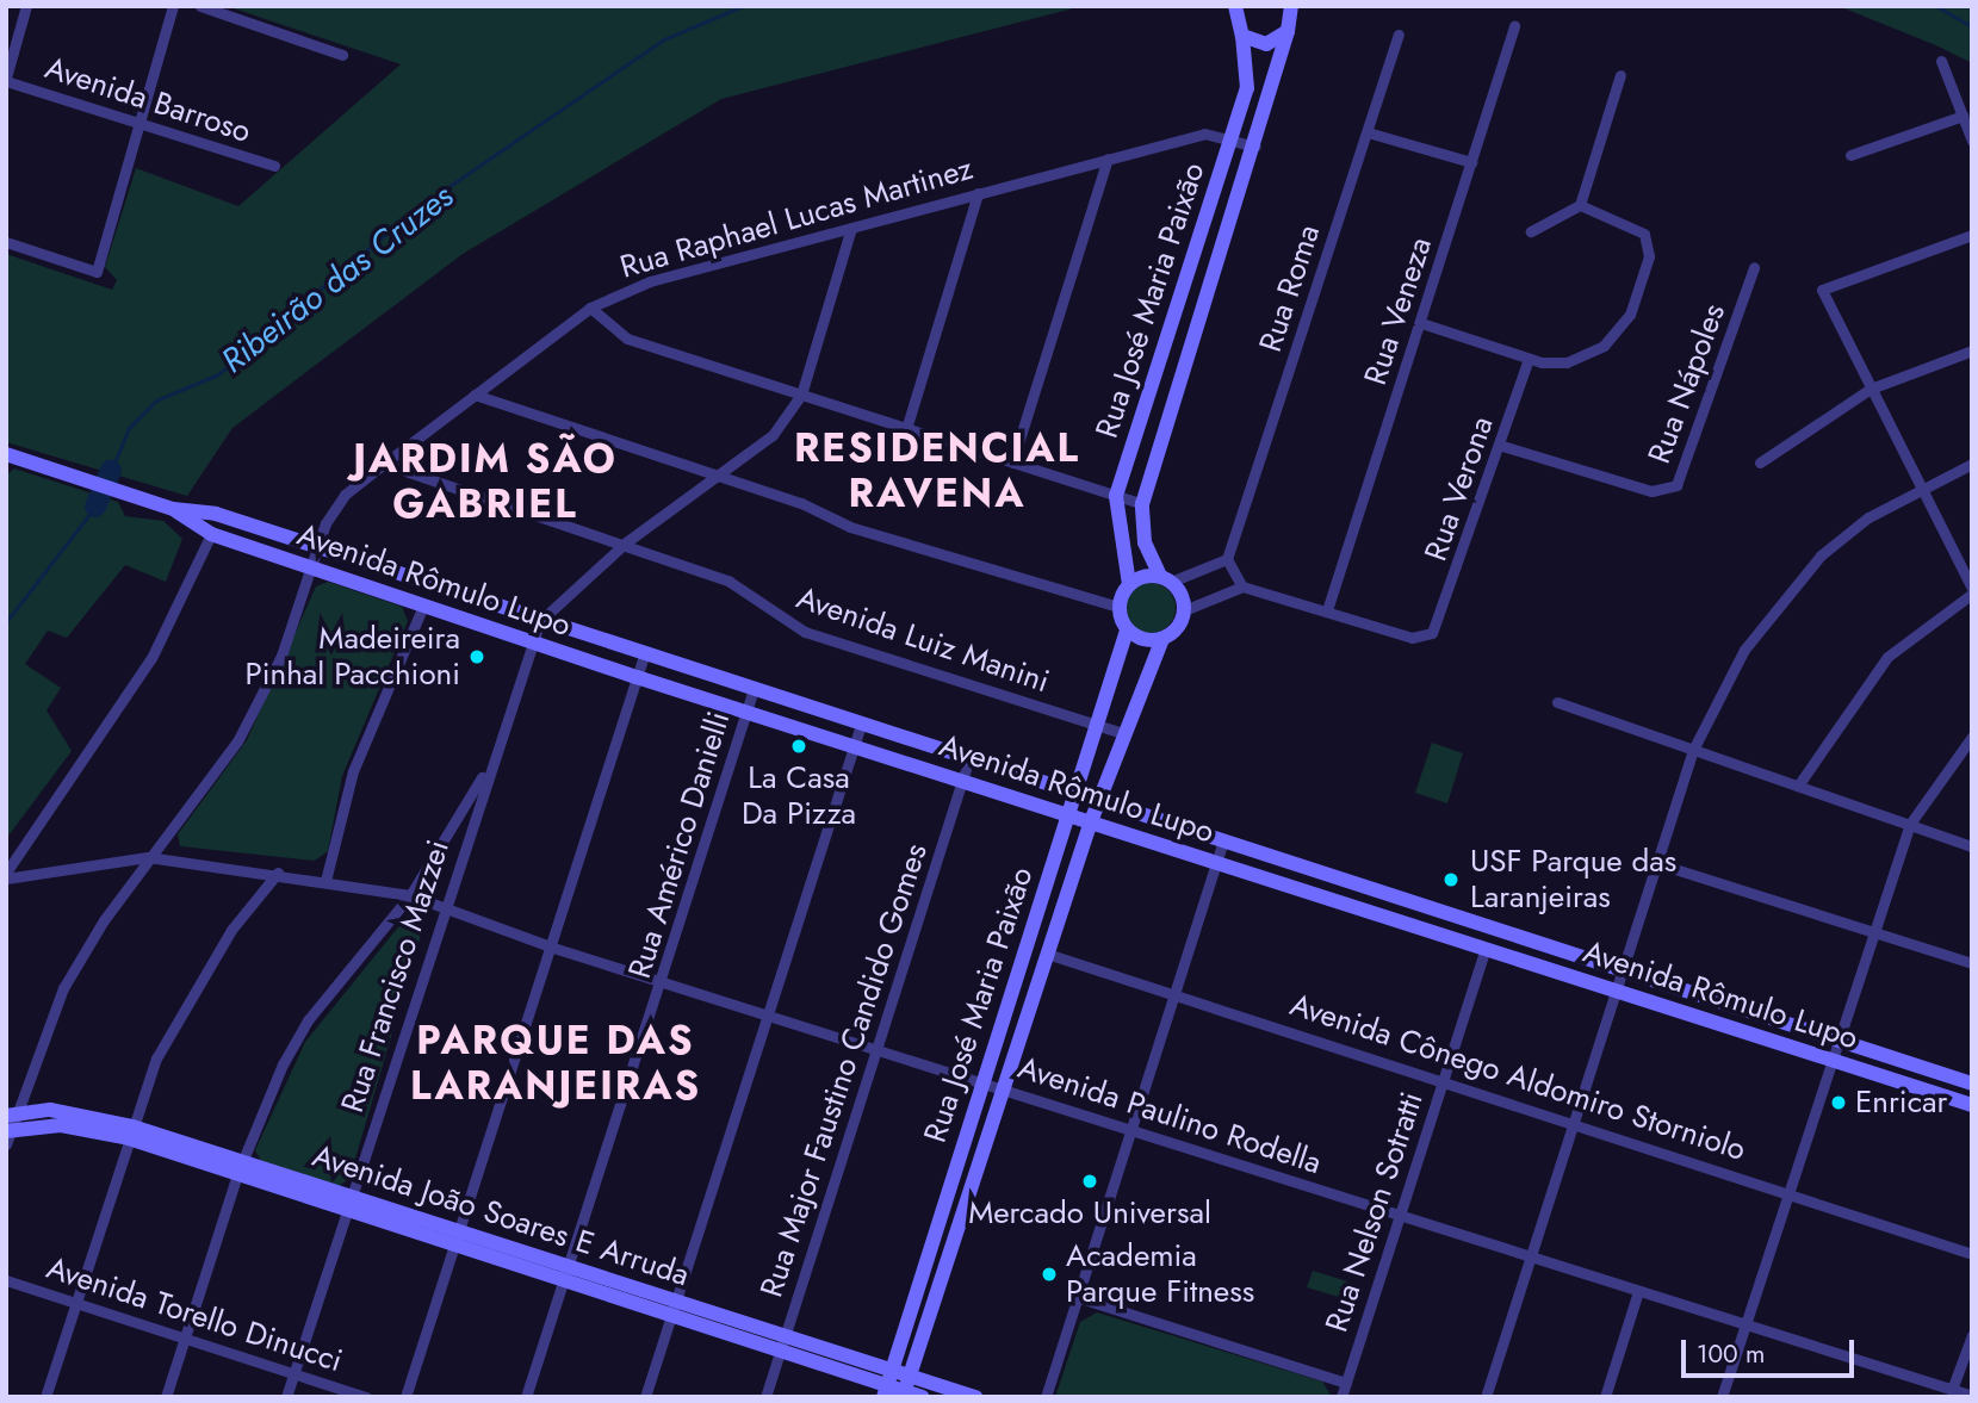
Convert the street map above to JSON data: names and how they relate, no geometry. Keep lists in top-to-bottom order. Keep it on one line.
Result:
{"streets":{"street":["Avenida Barroso","Rua Raphael Lucas Martinez","Rua Roma","Rua José Maria Paixão","Rua Veneza","Rua Nápoles","Rua Verona","Avenida Rômulo Lupo","Avenida Luiz Manini","Rua Américo Danielli","Rua Francisco Mazzei","Rua Major Faustino Candido Gomes","Avenida Cônego Aldomiro Storniolo","Avenida Paulino Rodella","Rua Nelson Sotratti","Avenida João Soares E Arruda","Avenida Torello Dinucci"]},"crossings":[["Rua Raphael Lucas Martinez","Rua José Maria Paixão"],["Rua Raphael Lucas Martinez","Avenida Rômulo Lupo"],["Rua Raphael Lucas Martinez","Avenida Luiz Manini"],["Rua Raphael Lucas Martinez","Avenida Paulino Rodella"],["Rua Raphael Lucas Martinez","Avenida João Soares E Arruda"],["Rua José Maria Paixão","Avenida Rômulo Lupo"],["Rua José Maria Paixão","Avenida Luiz Manini"],["Rua José Maria Paixão","Avenida Cônego Aldomiro Storniolo"],["Rua José Maria Paixão","Avenida Paulino Rodella"],["Rua José Maria Paixão","Avenida João Soares E Arruda"],["Rua Veneza","Rua Verona"],["Rua Nápoles","Rua Verona"],["Avenida Rômulo Lupo","Rua Américo Danielli"],["Avenida Rômulo Lupo","Rua Francisco Mazzei"],["Avenida Rômulo Lupo","Rua Major Faustino Candido Gomes"],["Avenida Rômulo Lupo","Rua Nelson Sotratti"],["Rua Américo Danielli","Avenida Paulino Rodella"],["Rua Américo Danielli","Avenida João Soares E Arruda"],["Rua Francisco Mazzei","Avenida Paulino Rodella"],["Rua Francisco Mazzei","Avenida João Soares E Arruda"],["Rua Francisco Mazzei","Avenida Torello Dinucci"],["Rua Major Faustino Candido Gomes","Avenida Paulino Rodella"],["Rua Major Faustino Candido Gomes","Avenida João Soares E Arruda"],["Avenida Cônego Aldomiro Storniolo","Rua Nelson Sotratti"],["Avenida Paulino Rodella","Rua Nelson Sotratti"]],"districts":["RESIDENCIAL RAVENA","JARDIM SÃO GABRIEL","PARQUE DAS LARANJEIRAS"],"water":["Ribeirão das Cruzes"],"places":["Madeireira Pinhal Pacchioni","La Casa Da Pizza","USF Parque das Laranjeiras","Enricar","Mercado Universal","Academia Parque Fitness"],"scale_bar":"100 m"}
